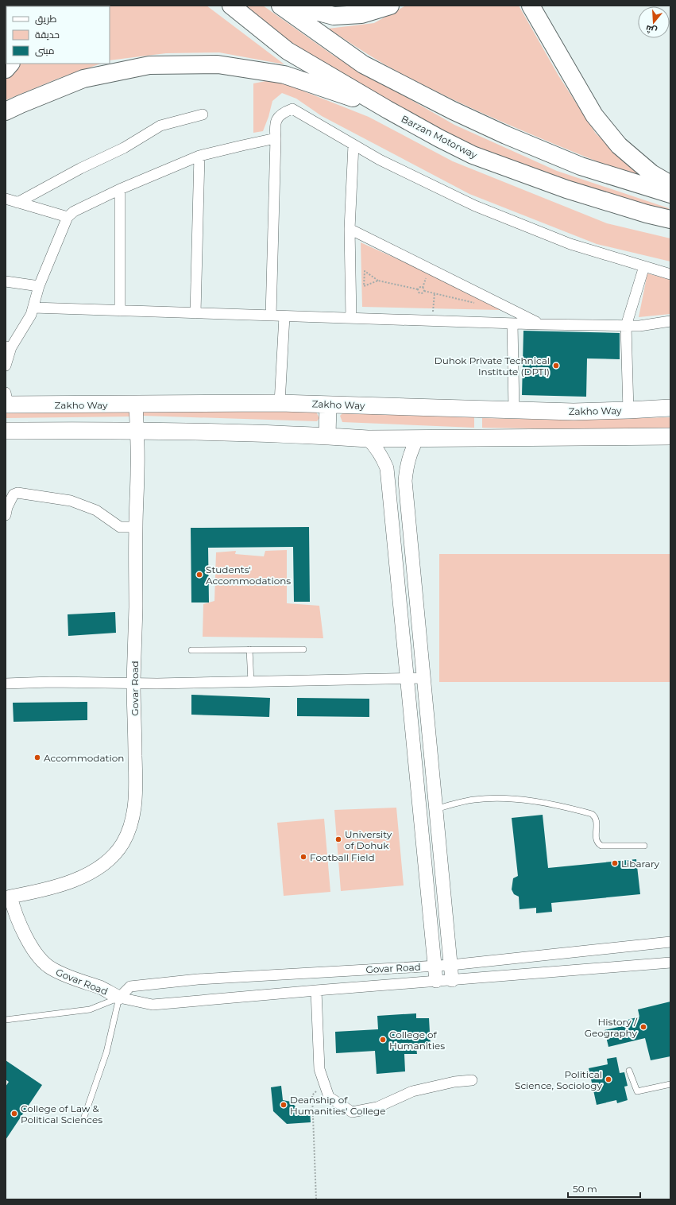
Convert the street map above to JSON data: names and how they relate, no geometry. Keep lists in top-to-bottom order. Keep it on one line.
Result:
{"streets":{"highway":["Barzan Motorway"],"main road":["Zakho Way"],"street":["Govar Road"]},"crossings":[["Zakho Way","Govar Road"]],"places":["Duhok Private Technical Institute (DPTI)","Students' Accommodations","Accommodation","University of Dohuk","Football Field","Libarary","History / Geography","College of Humanities","Political Science, Sociology","Deanship of Humanities' College","College of Law & Political Sciences"],"legend":["طريق","حديقة","مبنى"],"scale_bar":"50 m","north":"bottom"}
